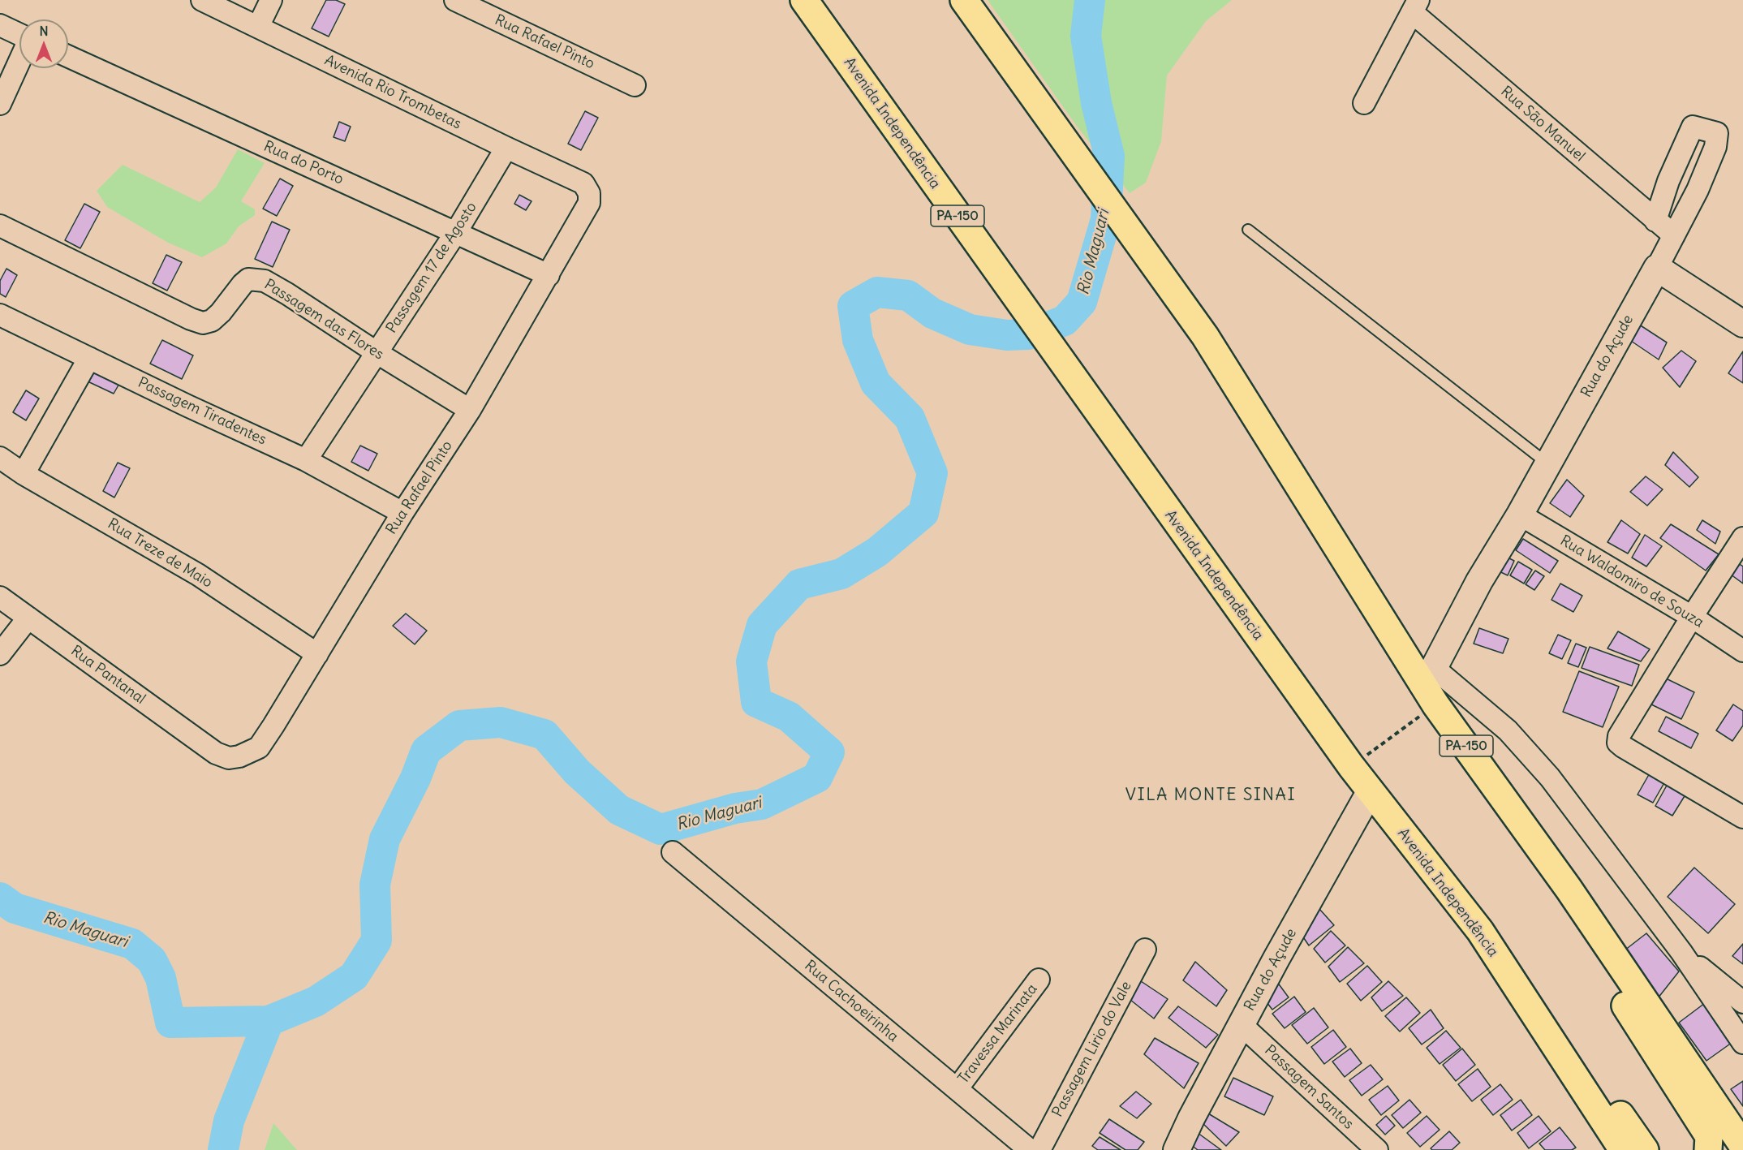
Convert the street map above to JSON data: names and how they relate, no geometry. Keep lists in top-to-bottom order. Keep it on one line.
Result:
{"streets":{"main road":["Avenida Independência","PA-150"],"street":["Rua Rafael Pinto","Avenida Rio Trombetas","Rua São Manuel","Rua do Porto","Passagem 17 de Agosto","Passagem das Flores","Rua do Açude","Passagem Tiradentes","Rua Treze de Maio","Rua Waldomiro de Souza","Rua Pantanal","Rua Cachoeirinha","Travessa Marinata","Passagem Lirio do Vale","Passagem Santos"]},"crossings":[["Rua Rafael Pinto","Avenida Rio Trombetas"],["Rua Rafael Pinto","Rua do Porto"],["Rua Rafael Pinto","Passagem das Flores"],["Rua Rafael Pinto","Passagem Tiradentes"],["Rua Rafael Pinto","Rua Treze de Maio"],["Rua Rafael Pinto","Rua Pantanal"],["Avenida Rio Trombetas","Passagem 17 de Agosto"],["Avenida Independência","Rua do Açude"],["Rua São Manuel","Rua do Açude"],["Rua do Porto","Passagem 17 de Agosto"],["PA-150","Rua do Açude"],["Passagem 17 de Agosto","Passagem das Flores"],["Passagem 17 de Agosto","Passagem Tiradentes"],["Rua do Açude","Rua Waldomiro de Souza"],["Rua do Açude","Passagem Santos"],["Rua Cachoeirinha","Travessa Marinata"]],"districts":["VILA MONTE SINAI"],"water":["Rio Maguari"],"north":"top"}
